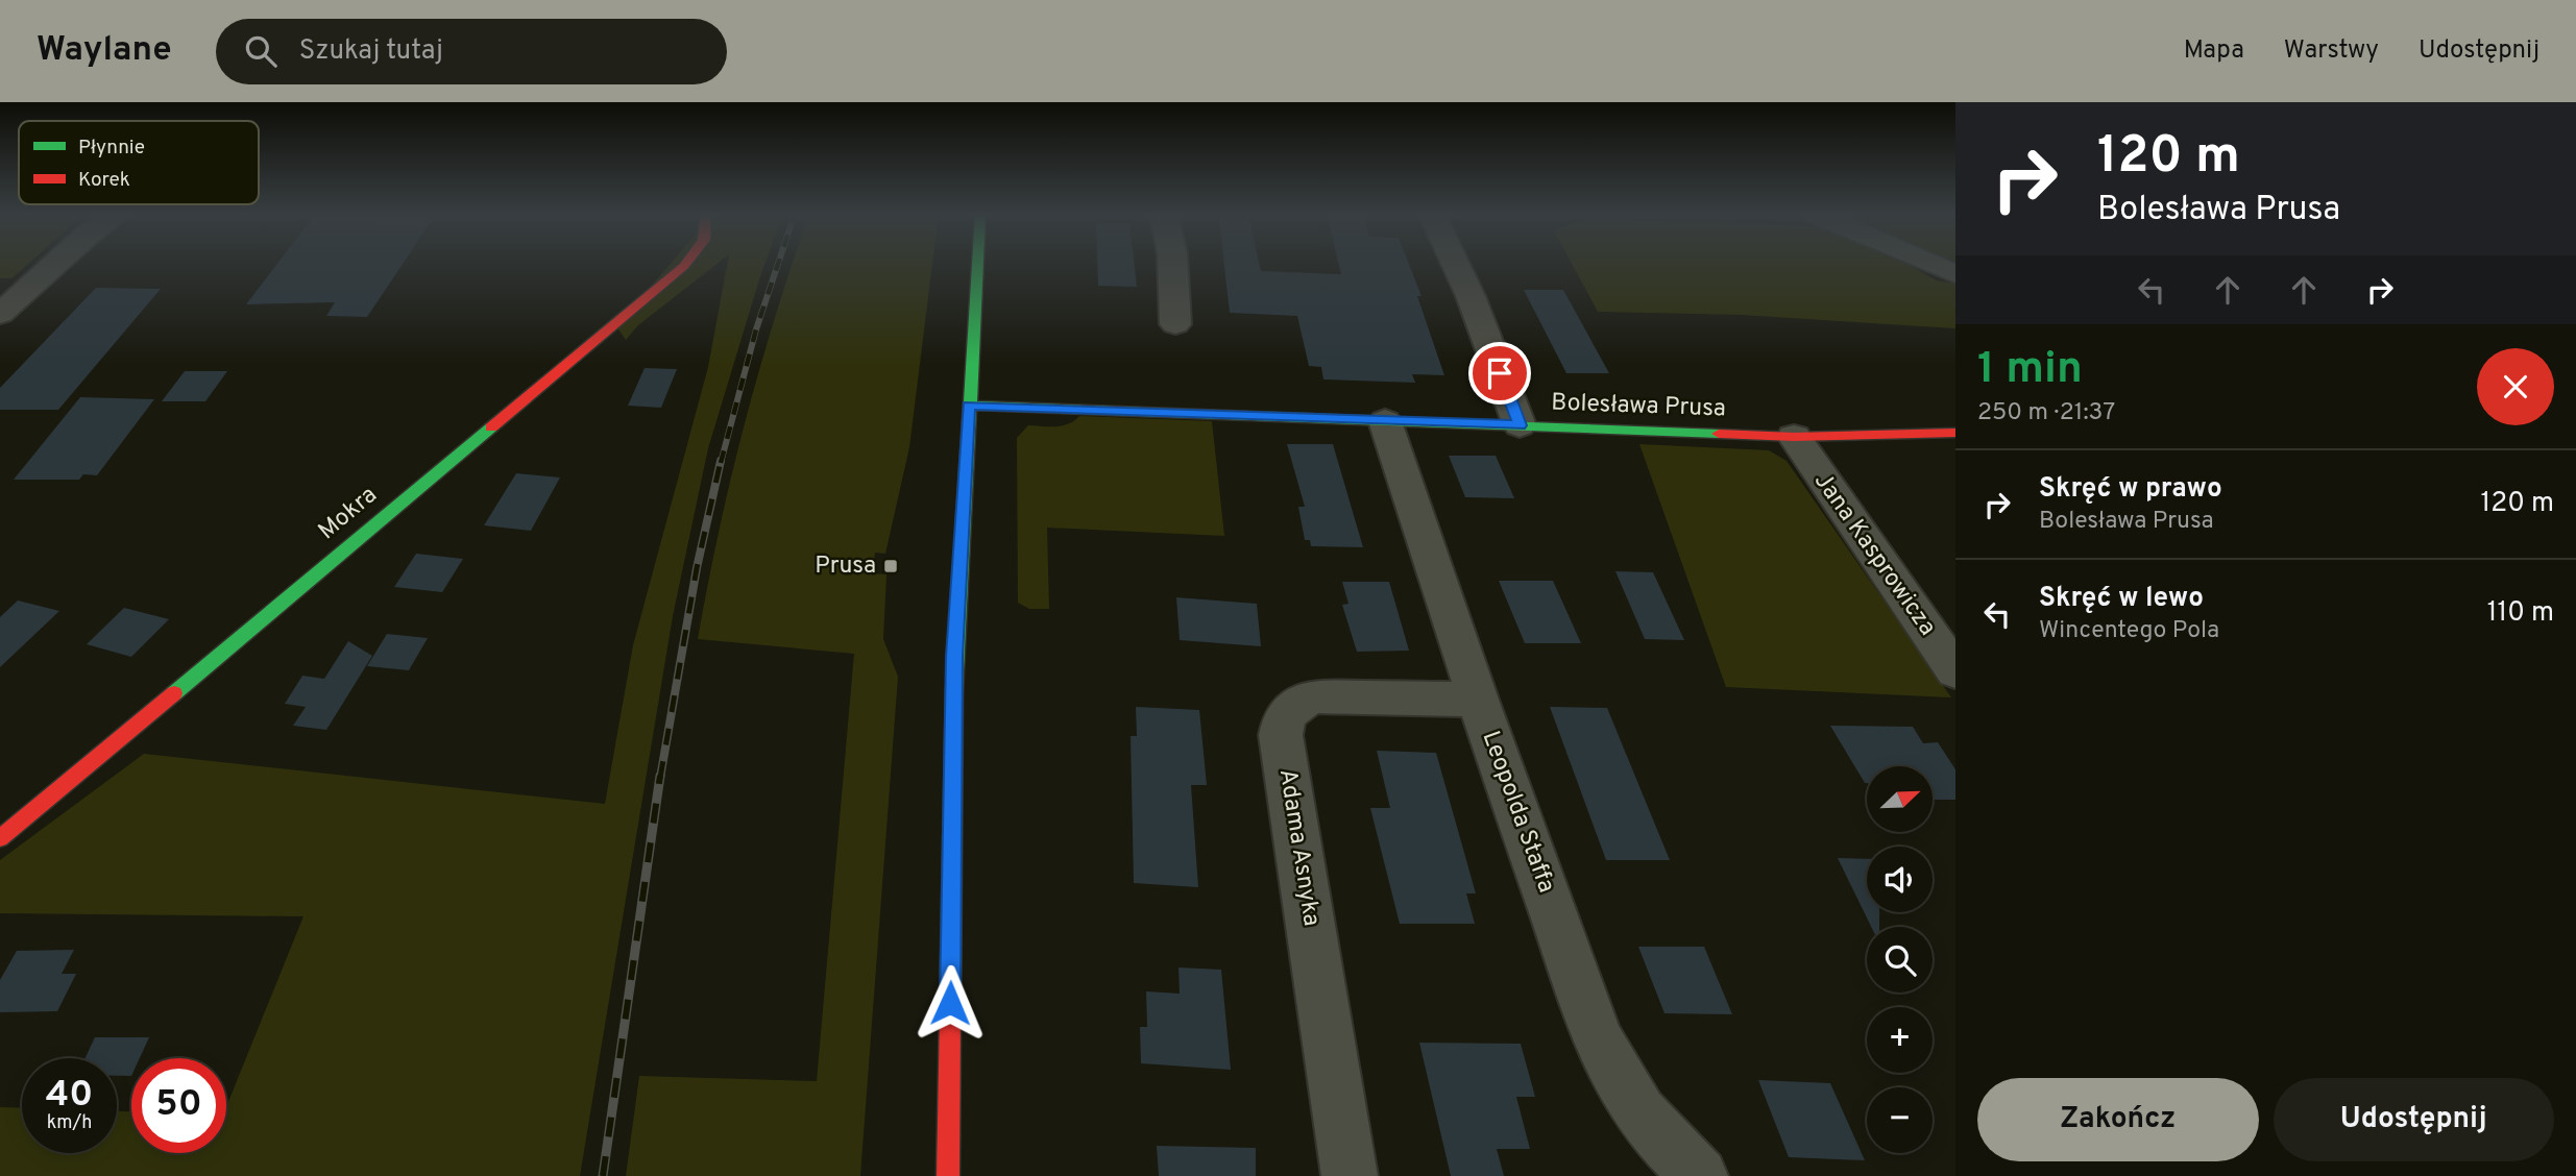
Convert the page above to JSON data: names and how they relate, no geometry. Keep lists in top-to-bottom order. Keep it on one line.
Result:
{"streets":{"street":["Bolesława Prusa","Mokra","Jana Kasprowicza","Leopolda Staffa","Adama Asnyka"]},"crossings":[["Bolesława Prusa","Jana Kasprowicza"],["Bolesława Prusa","Leopolda Staffa"],["Leopolda Staffa","Adama Asnyka"]],"places":{"transit":["Prusa"]},"legend":["Płynnie","Korek"],"north":"top right","page":{"header":"Waylane","search":"Szukaj tutaj","nav":["Mapa","Warstwy","Udostępnij"],"turn":["120 m","Bolesława Prusa"],"heading":["1 min","250 m · 21:37"],"list":[{"name":"Skręć w prawo","note":"Bolesława Prusa","value":"120 m"},{"name":"Skręć w lewo","note":"Wincentego Pola","value":"110 m"}],"map_buttons":["+","−"],"speed":"40 km/h","limit":"50","buttons":["Zakończ","Udostępnij"]}}
